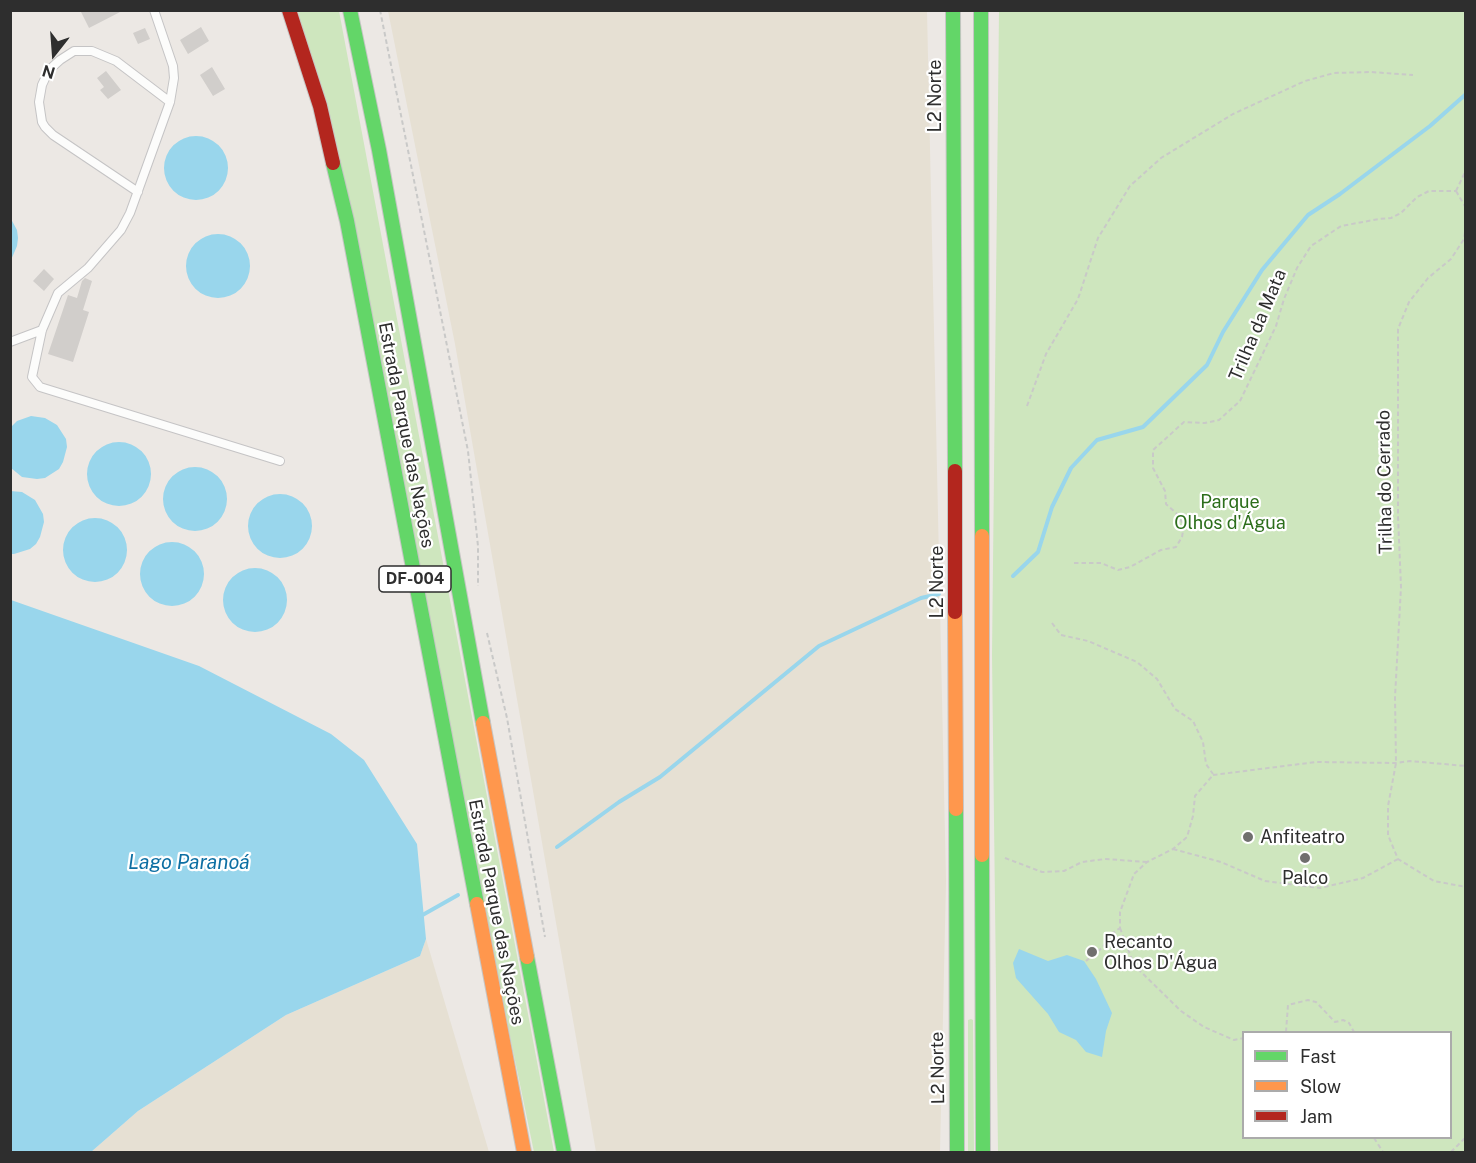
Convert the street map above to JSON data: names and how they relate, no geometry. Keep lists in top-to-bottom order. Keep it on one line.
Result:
{"streets":{"main road":["L2 Norte","Estrada Parque das Nações","DF-004"],"path":["Trilha da Mata","Trilha do Cerrado"]},"water":["Lago Paranoá"],"parks":["Parque Olhos d'Água"],"places":["Anfiteatro","Palco","Recanto Olhos D'Água"],"legend":["Fast","Slow","Jam"],"north":"bottom"}
